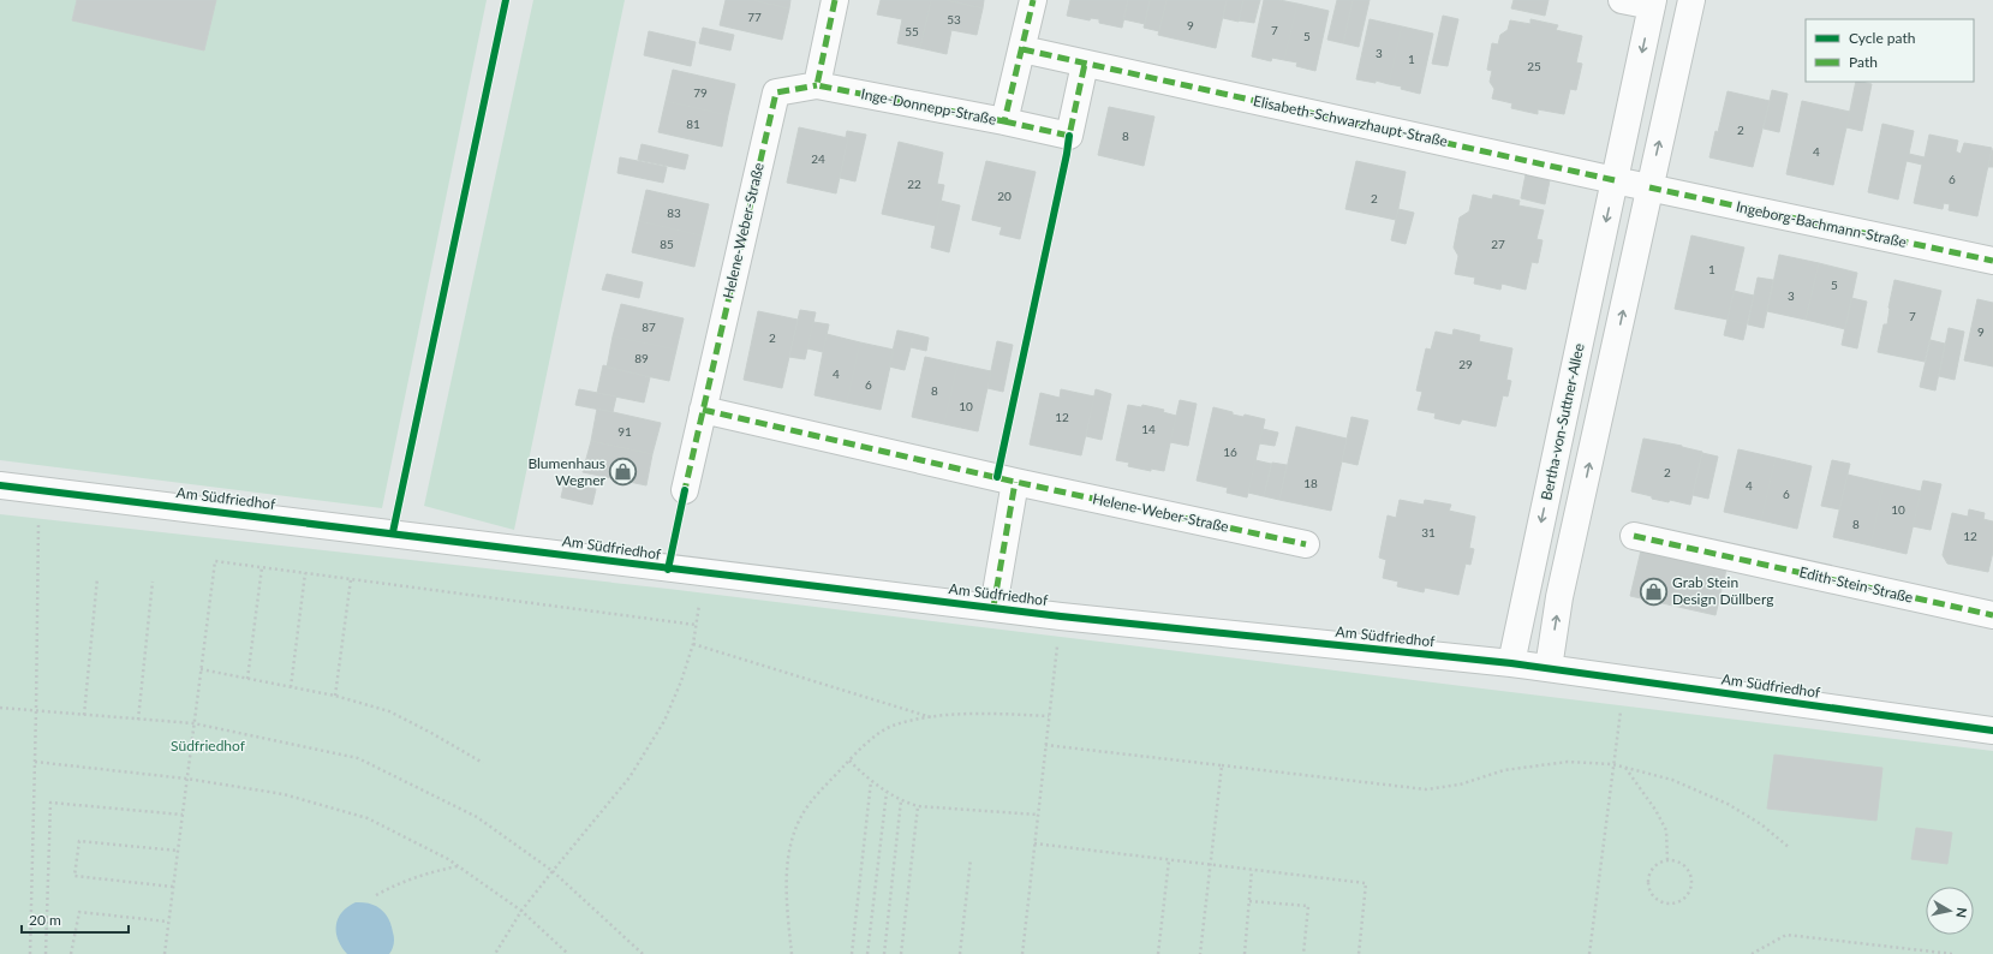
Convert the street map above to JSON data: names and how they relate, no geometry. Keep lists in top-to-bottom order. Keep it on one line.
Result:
{"streets":{"street":["Inge-Donnepp-Straße","Elisabeth-Schwarzhaupt-Straße","Ingeborg-Bachmann-Straße","Helene-Weber-Straße","Bertha-von-Suttner-Allee","Am Südfriedhof","Edith-Stein-Straße"]},"crossings":[["Inge-Donnepp-Straße","Elisabeth-Schwarzhaupt-Straße"],["Inge-Donnepp-Straße","Helene-Weber-Straße"],["Elisabeth-Schwarzhaupt-Straße","Bertha-von-Suttner-Allee"],["Bertha-von-Suttner-Allee","Am Südfriedhof"]],"parks":["Südfriedhof"],"places":{"shop":["Blumenhaus Wegner","Grab Stein Design Düllberg"]},"house_numbers":["77","53","9","7","55","5","3","1","25","79","81","2","8","4","24","6","22","20","2","83","85","27","1","5","3","7","87","9","2","89","29","4","6","8","10","12","14","91","16","2","18","4","6","10","8","31","12"],"legend":["Cycle path","Path"],"scale_bar":"20 m","north":"right"}
